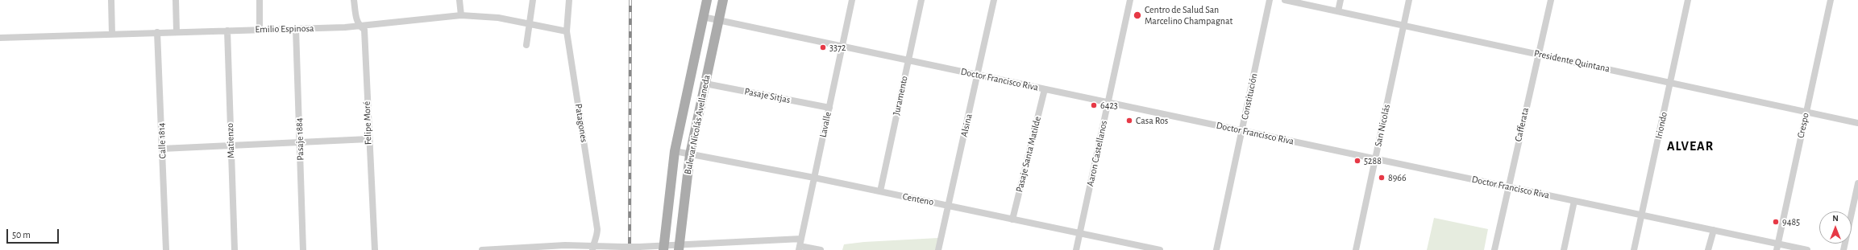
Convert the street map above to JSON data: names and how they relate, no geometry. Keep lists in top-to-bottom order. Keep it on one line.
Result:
{"streets":{"main road":["Bulevar Nicolás Avellaneda"],"street":["Emilio Espinosa","Presidente Quintana","Doctor Francisco Riva","Pasaje Sitjas","Juramento","Constitución","Felipe Moré","Patagones","Lavalle","Cafferata","Alsina","San Nicolás","Iriondo","Crespo","Pasaje 1884","Calle 1814","Matienzo","Aaron Castellanos","Pasaje Santa Matilde","Centeno"]},"crossings":[["Emilio Espinosa","Felipe Moré"],["Emilio Espinosa","Patagones"],["Emilio Espinosa","Pasaje 1884"],["Emilio Espinosa","Calle 1814"],["Emilio Espinosa","Matienzo"],["Presidente Quintana","Cafferata"],["Presidente Quintana","San Nicolás"],["Presidente Quintana","Iriondo"],["Presidente Quintana","Crespo"],["Doctor Francisco Riva","Juramento"],["Doctor Francisco Riva","Constitución"],["Doctor Francisco Riva","Bulevar Nicolás Avellaneda"],["Doctor Francisco Riva","Lavalle"],["Doctor Francisco Riva","Cafferata"],["Doctor Francisco Riva","Alsina"],["Doctor Francisco Riva","San Nicolás"],["Doctor Francisco Riva","Iriondo"],["Doctor Francisco Riva","Crespo"],["Doctor Francisco Riva","Aaron Castellanos"],["Doctor Francisco Riva","Pasaje Santa Matilde"],["Pasaje Sitjas","Bulevar Nicolás Avellaneda"],["Pasaje Sitjas","Lavalle"],["Juramento","Centeno"],["Bulevar Nicolás Avellaneda","Centeno"],["Lavalle","Centeno"],["Alsina","Centeno"],["Aaron Castellanos","Centeno"],["Pasaje Santa Matilde","Centeno"]],"districts":["ALVEAR"],"places":["Centro de Salud San Marcelino Champagnat","3372","6423","Casa Ros","5288","8966","9485"],"scale_bar":"50 m","north":"top"}
